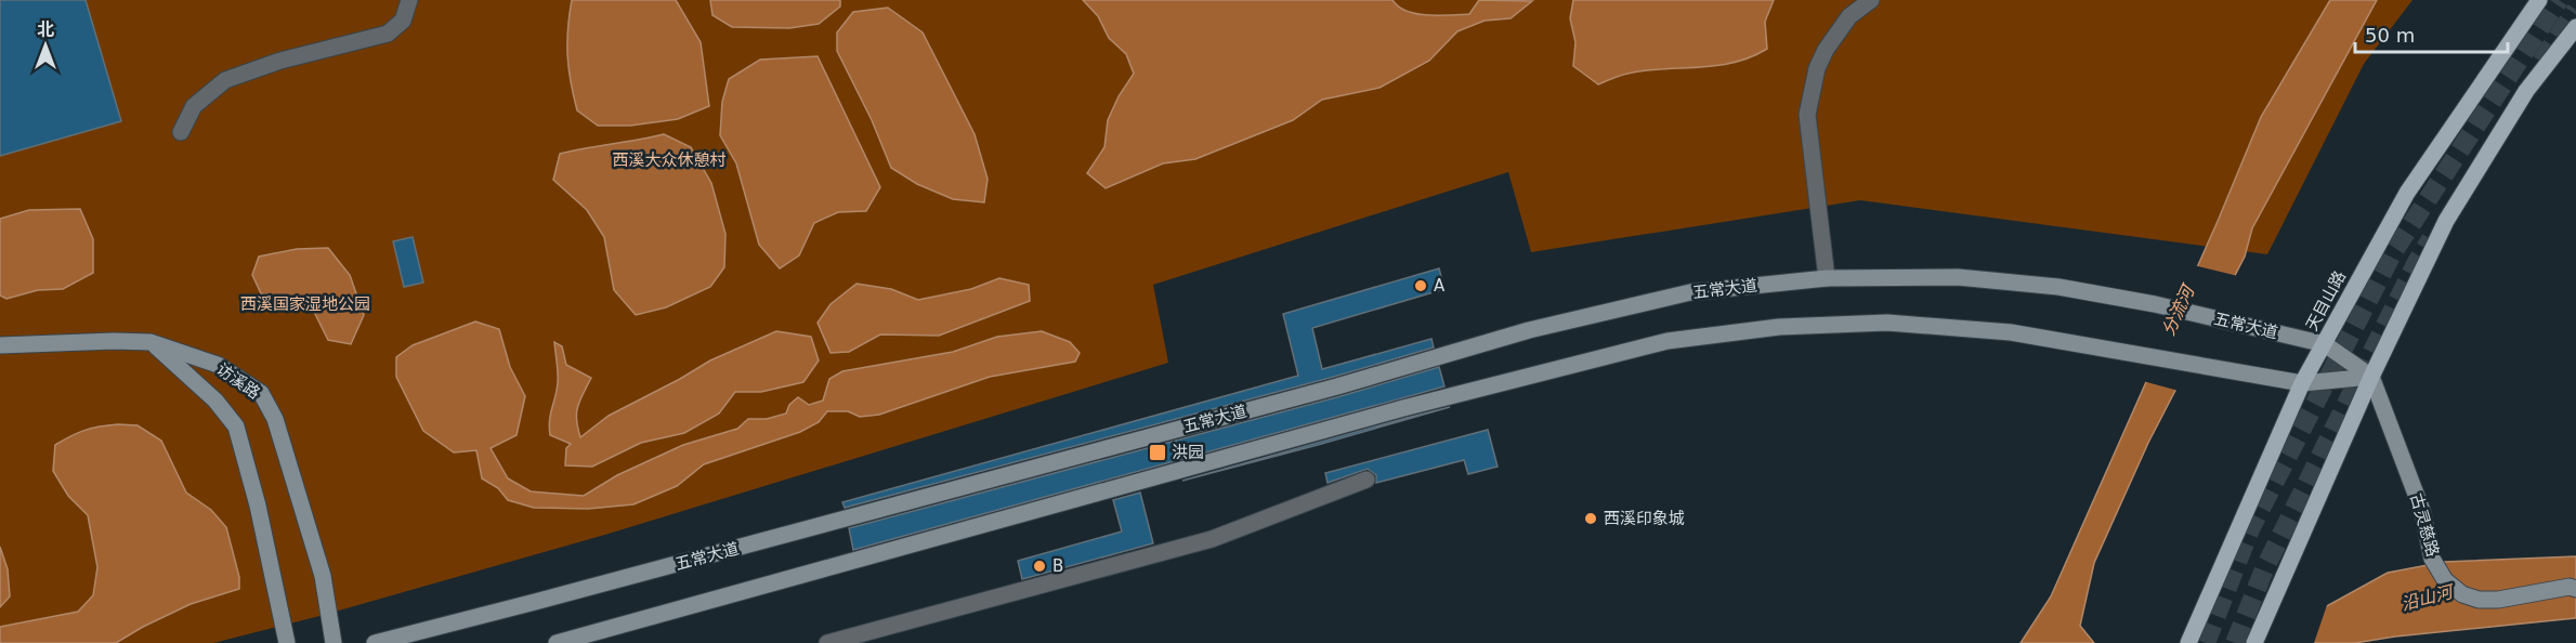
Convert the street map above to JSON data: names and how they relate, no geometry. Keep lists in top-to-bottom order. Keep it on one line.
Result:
{"streets":{"main road":["五常大道","天目山路","访溪路","古灵慈路"]},"crossings":[["五常大道","天目山路"],["五常大道","古灵慈路"]],"water":["分流河","沿山河"],"parks":["西溪大众休憩村","西溪国家湿地公园"],"places":{"other":["A","西溪印象城","B"],"transit":["洪园"]},"scale_bar":"50 m","north":"top"}
